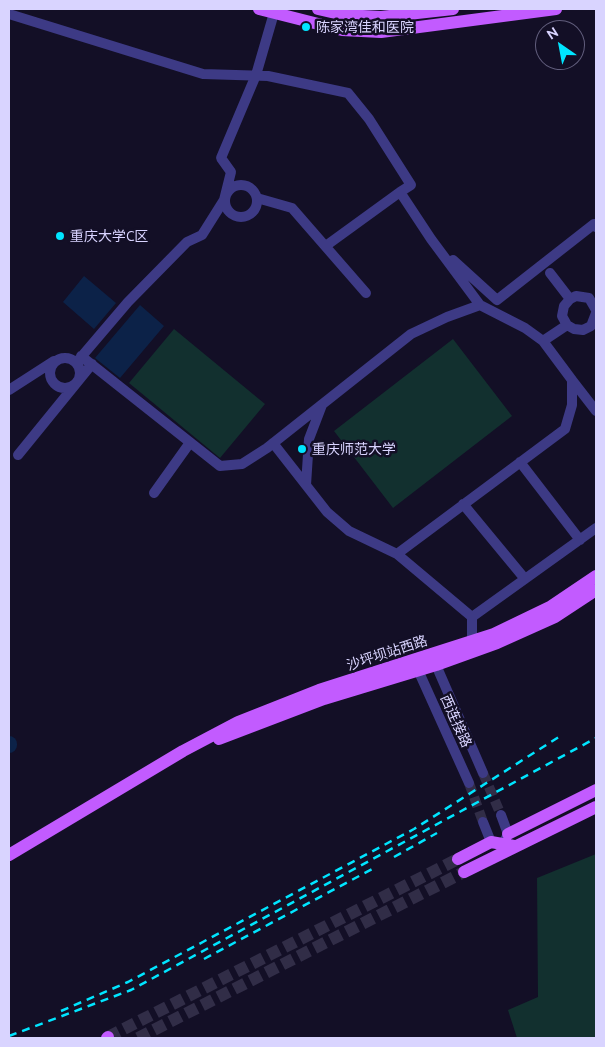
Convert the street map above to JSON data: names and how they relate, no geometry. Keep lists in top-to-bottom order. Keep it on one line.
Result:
{"streets":{"main road":["沙坪坝站西路"],"street":["西连接路"]},"crossings":[["沙坪坝站西路","西连接路"]],"places":["陈家湾佳和医院","重庆大学C区","重庆师范大学"],"north":"top left"}
